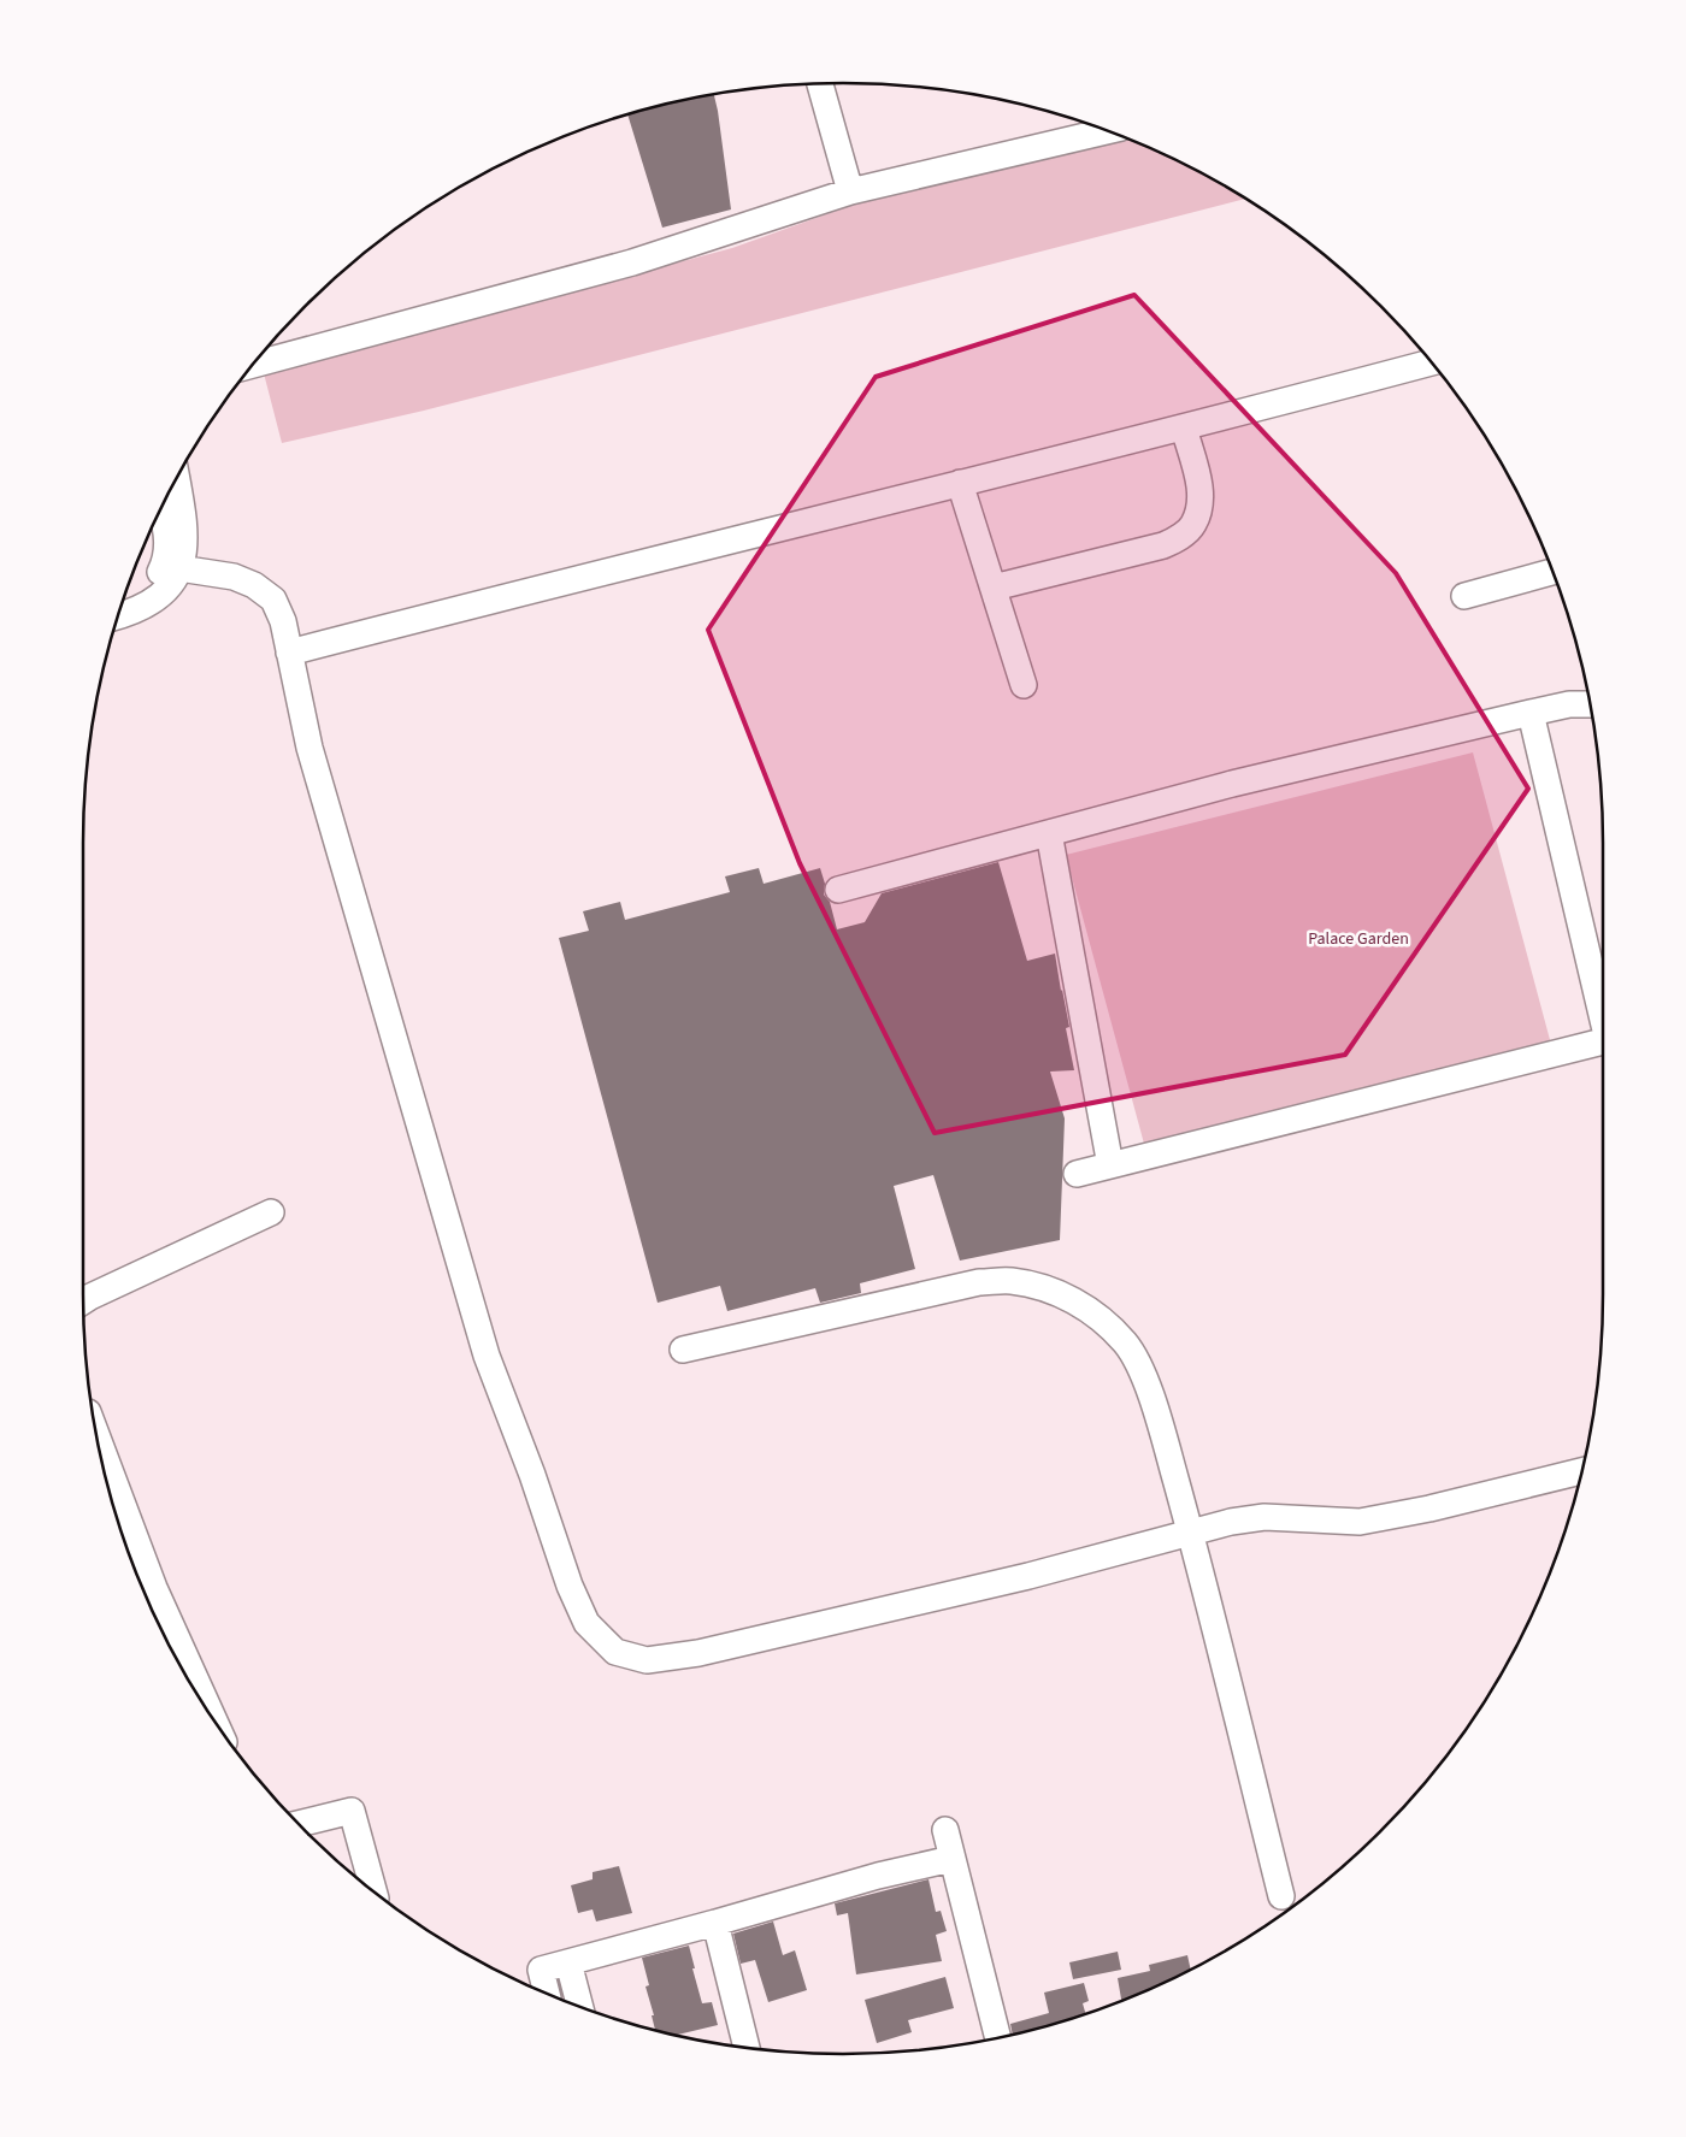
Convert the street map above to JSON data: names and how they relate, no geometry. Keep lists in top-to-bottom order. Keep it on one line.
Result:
{"parks":["Palace Garden"]}
